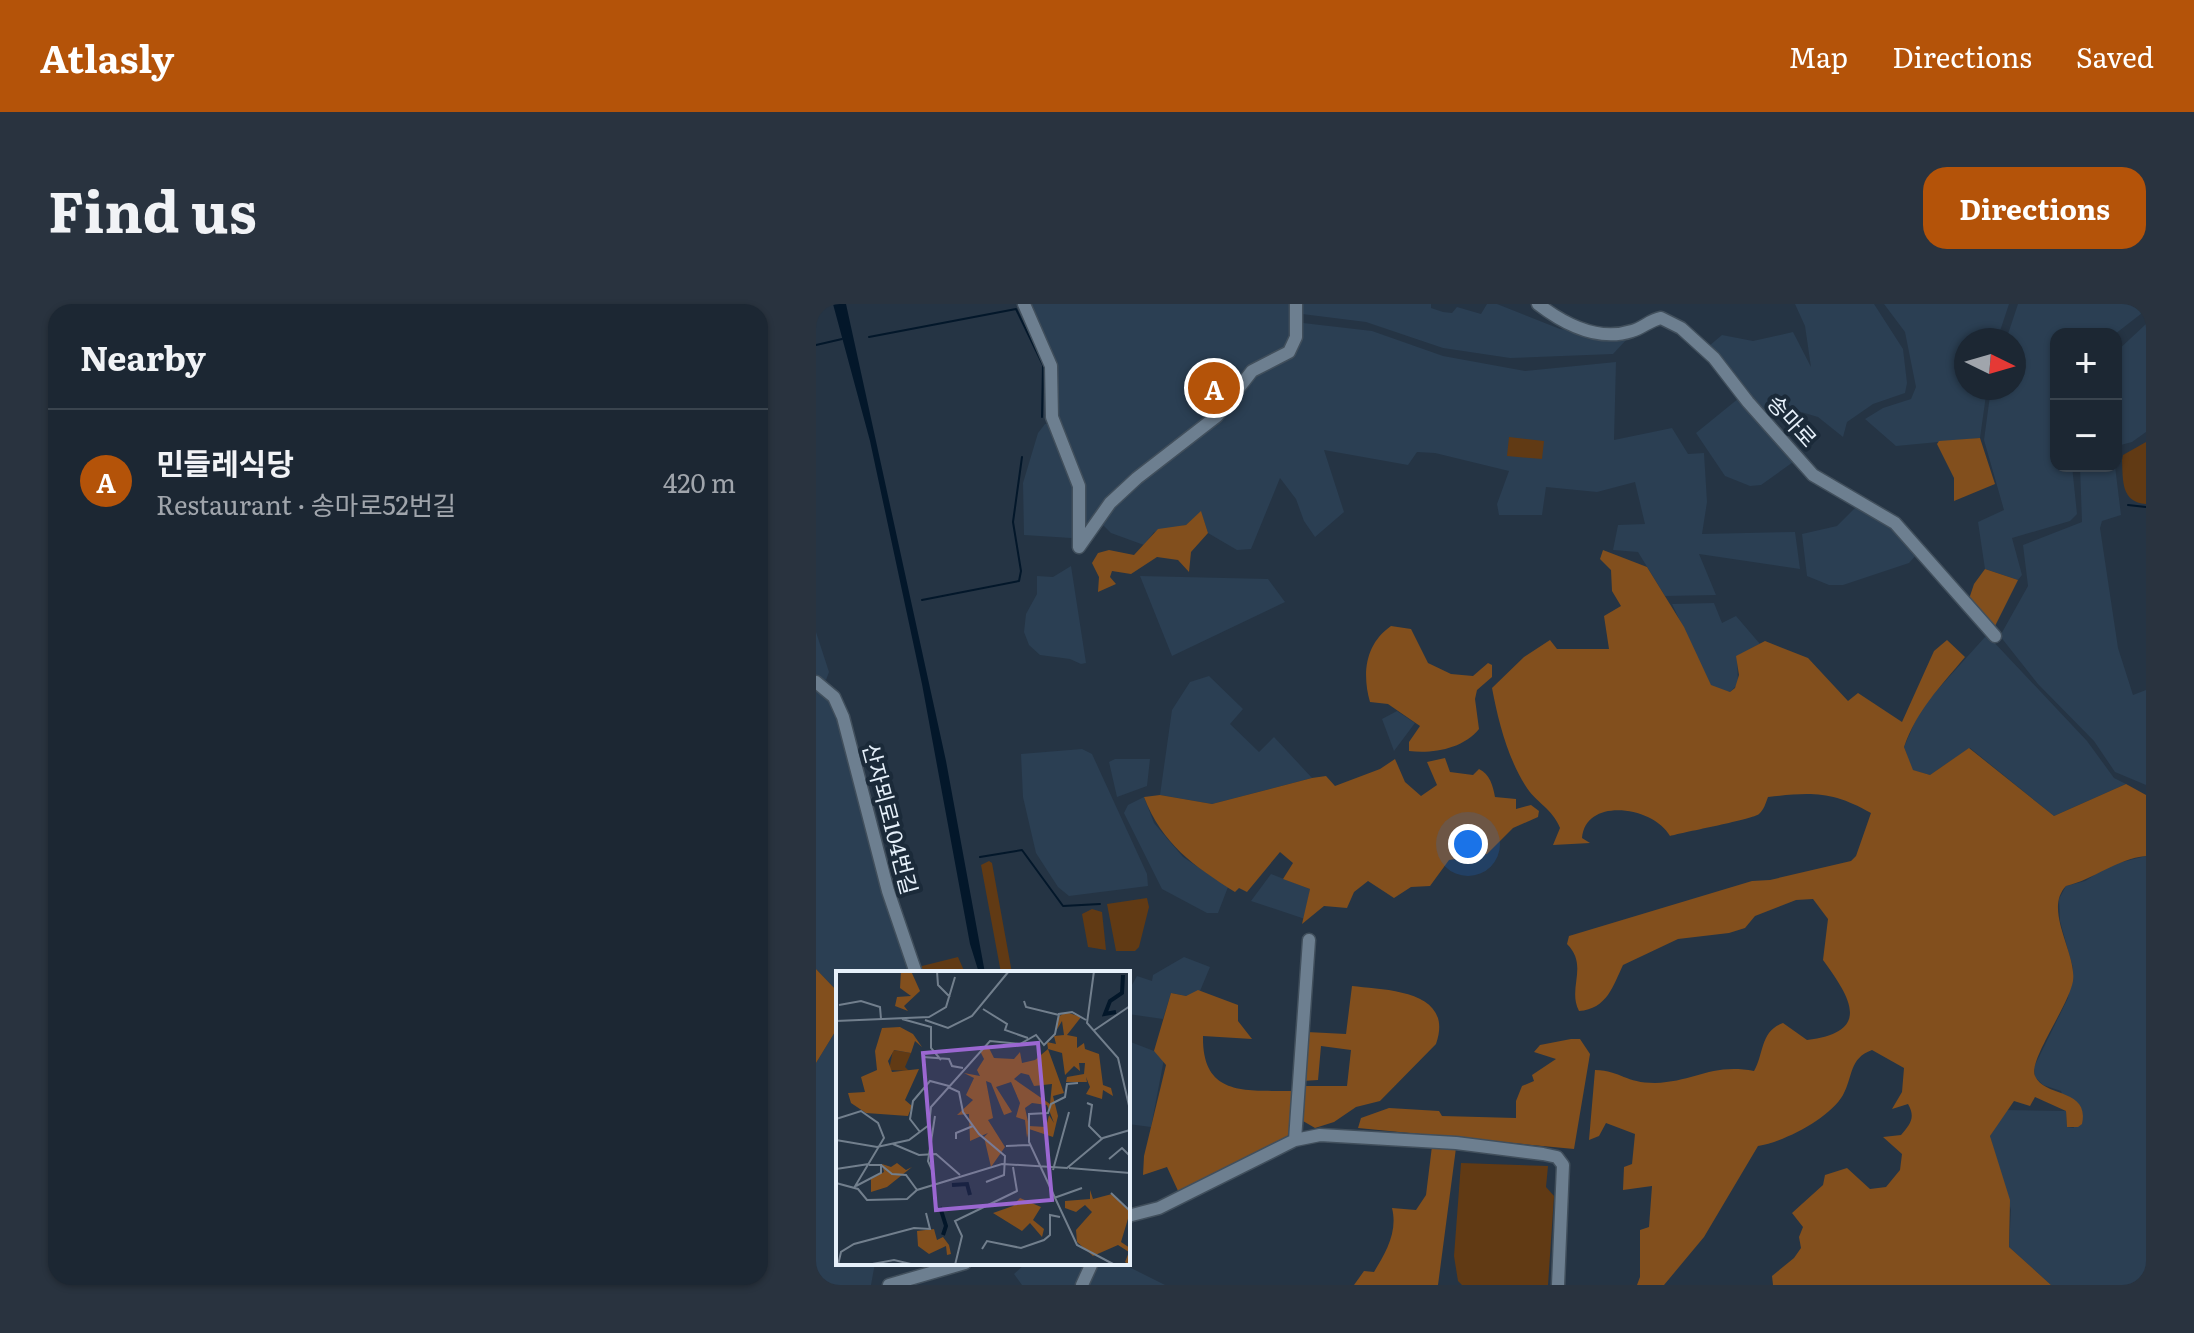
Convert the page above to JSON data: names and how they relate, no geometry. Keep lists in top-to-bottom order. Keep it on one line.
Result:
{"streets":{"street":["송마로","산자뫼로104번길"]},"north":"right","page":{"header":"Atlasly","nav":["Map","Directions","Saved"],"title":"Find us","buttons":"Directions","heading":"Nearby","map_buttons":["+","−"],"pins":"A","list":[{"mark":"A","name":"민들레식당","note":"Restaurant · 송마로52번길","value":"420 m"}]}}
